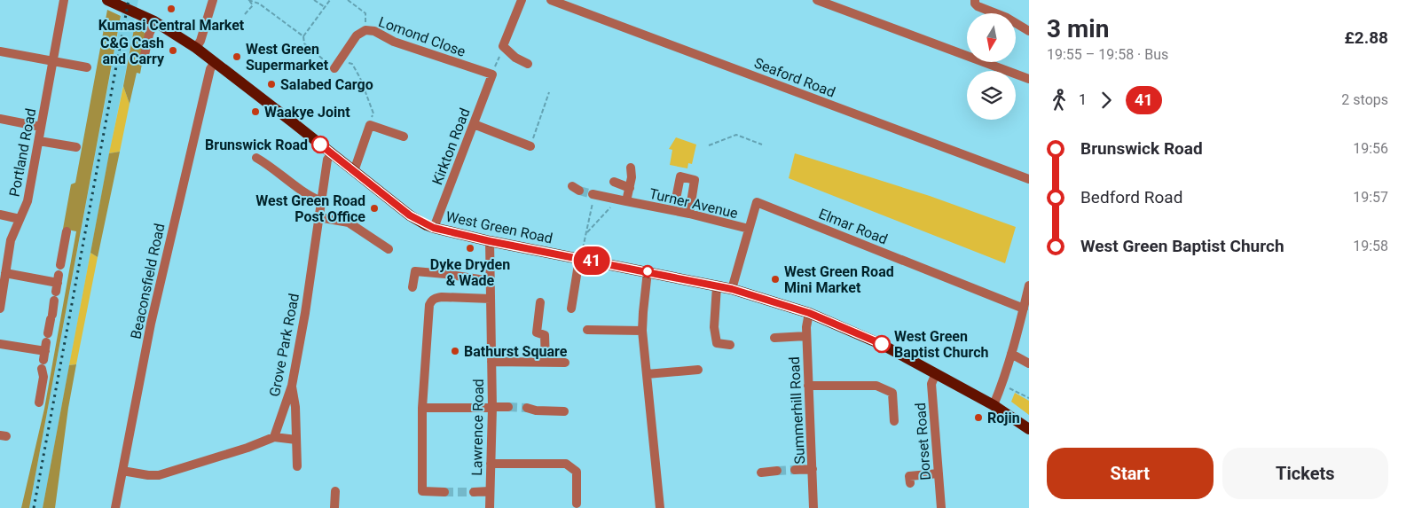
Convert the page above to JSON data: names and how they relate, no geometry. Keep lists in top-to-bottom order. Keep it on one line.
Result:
{"streets":{"main road":["West Green Road"],"street":["Lomond Close","Seaford Road","Kirkton Road","Portland Road","Turner Avenue","Elmar Road","Beaconsfield Road","Grove Park Road","Summerhill Road","Lawrence Road","Dorset Road"]},"crossings":[["Lomond Close","Kirkton Road"],["Kirkton Road","West Green Road"],["Turner Avenue","Elmar Road"],["Elmar Road","West Green Road"],["West Green Road","Beaconsfield Road"],["West Green Road","Grove Park Road"],["West Green Road","Summerhill Road"],["West Green Road","Lawrence Road"],["West Green Road","Dorset Road"]],"places":["Kumasi Central Market","C&G Cash and Carry","West Green Supermarket","Salabed Cargo","Waakye Joint","Brunswick Road","West Green Road Post Office","Dyke Dryden & Wade","West Green Road Mini Market","West Green Baptist Church","Bathurst Square","Rojin"],"lines":["bus line 41"],"north":"bottom","page":{"on_map":"41","heading":["3 min","19:55 – 19:58 · Bus","£2.88"],"legs":["1","41","2 stops"],"list":[{"name":"Brunswick Road","value":"19:56"},{"name":"Bedford Road","value":"19:57"},{"name":"West Green Baptist Church","value":"19:58"}],"buttons":["Start","Tickets"]}}
